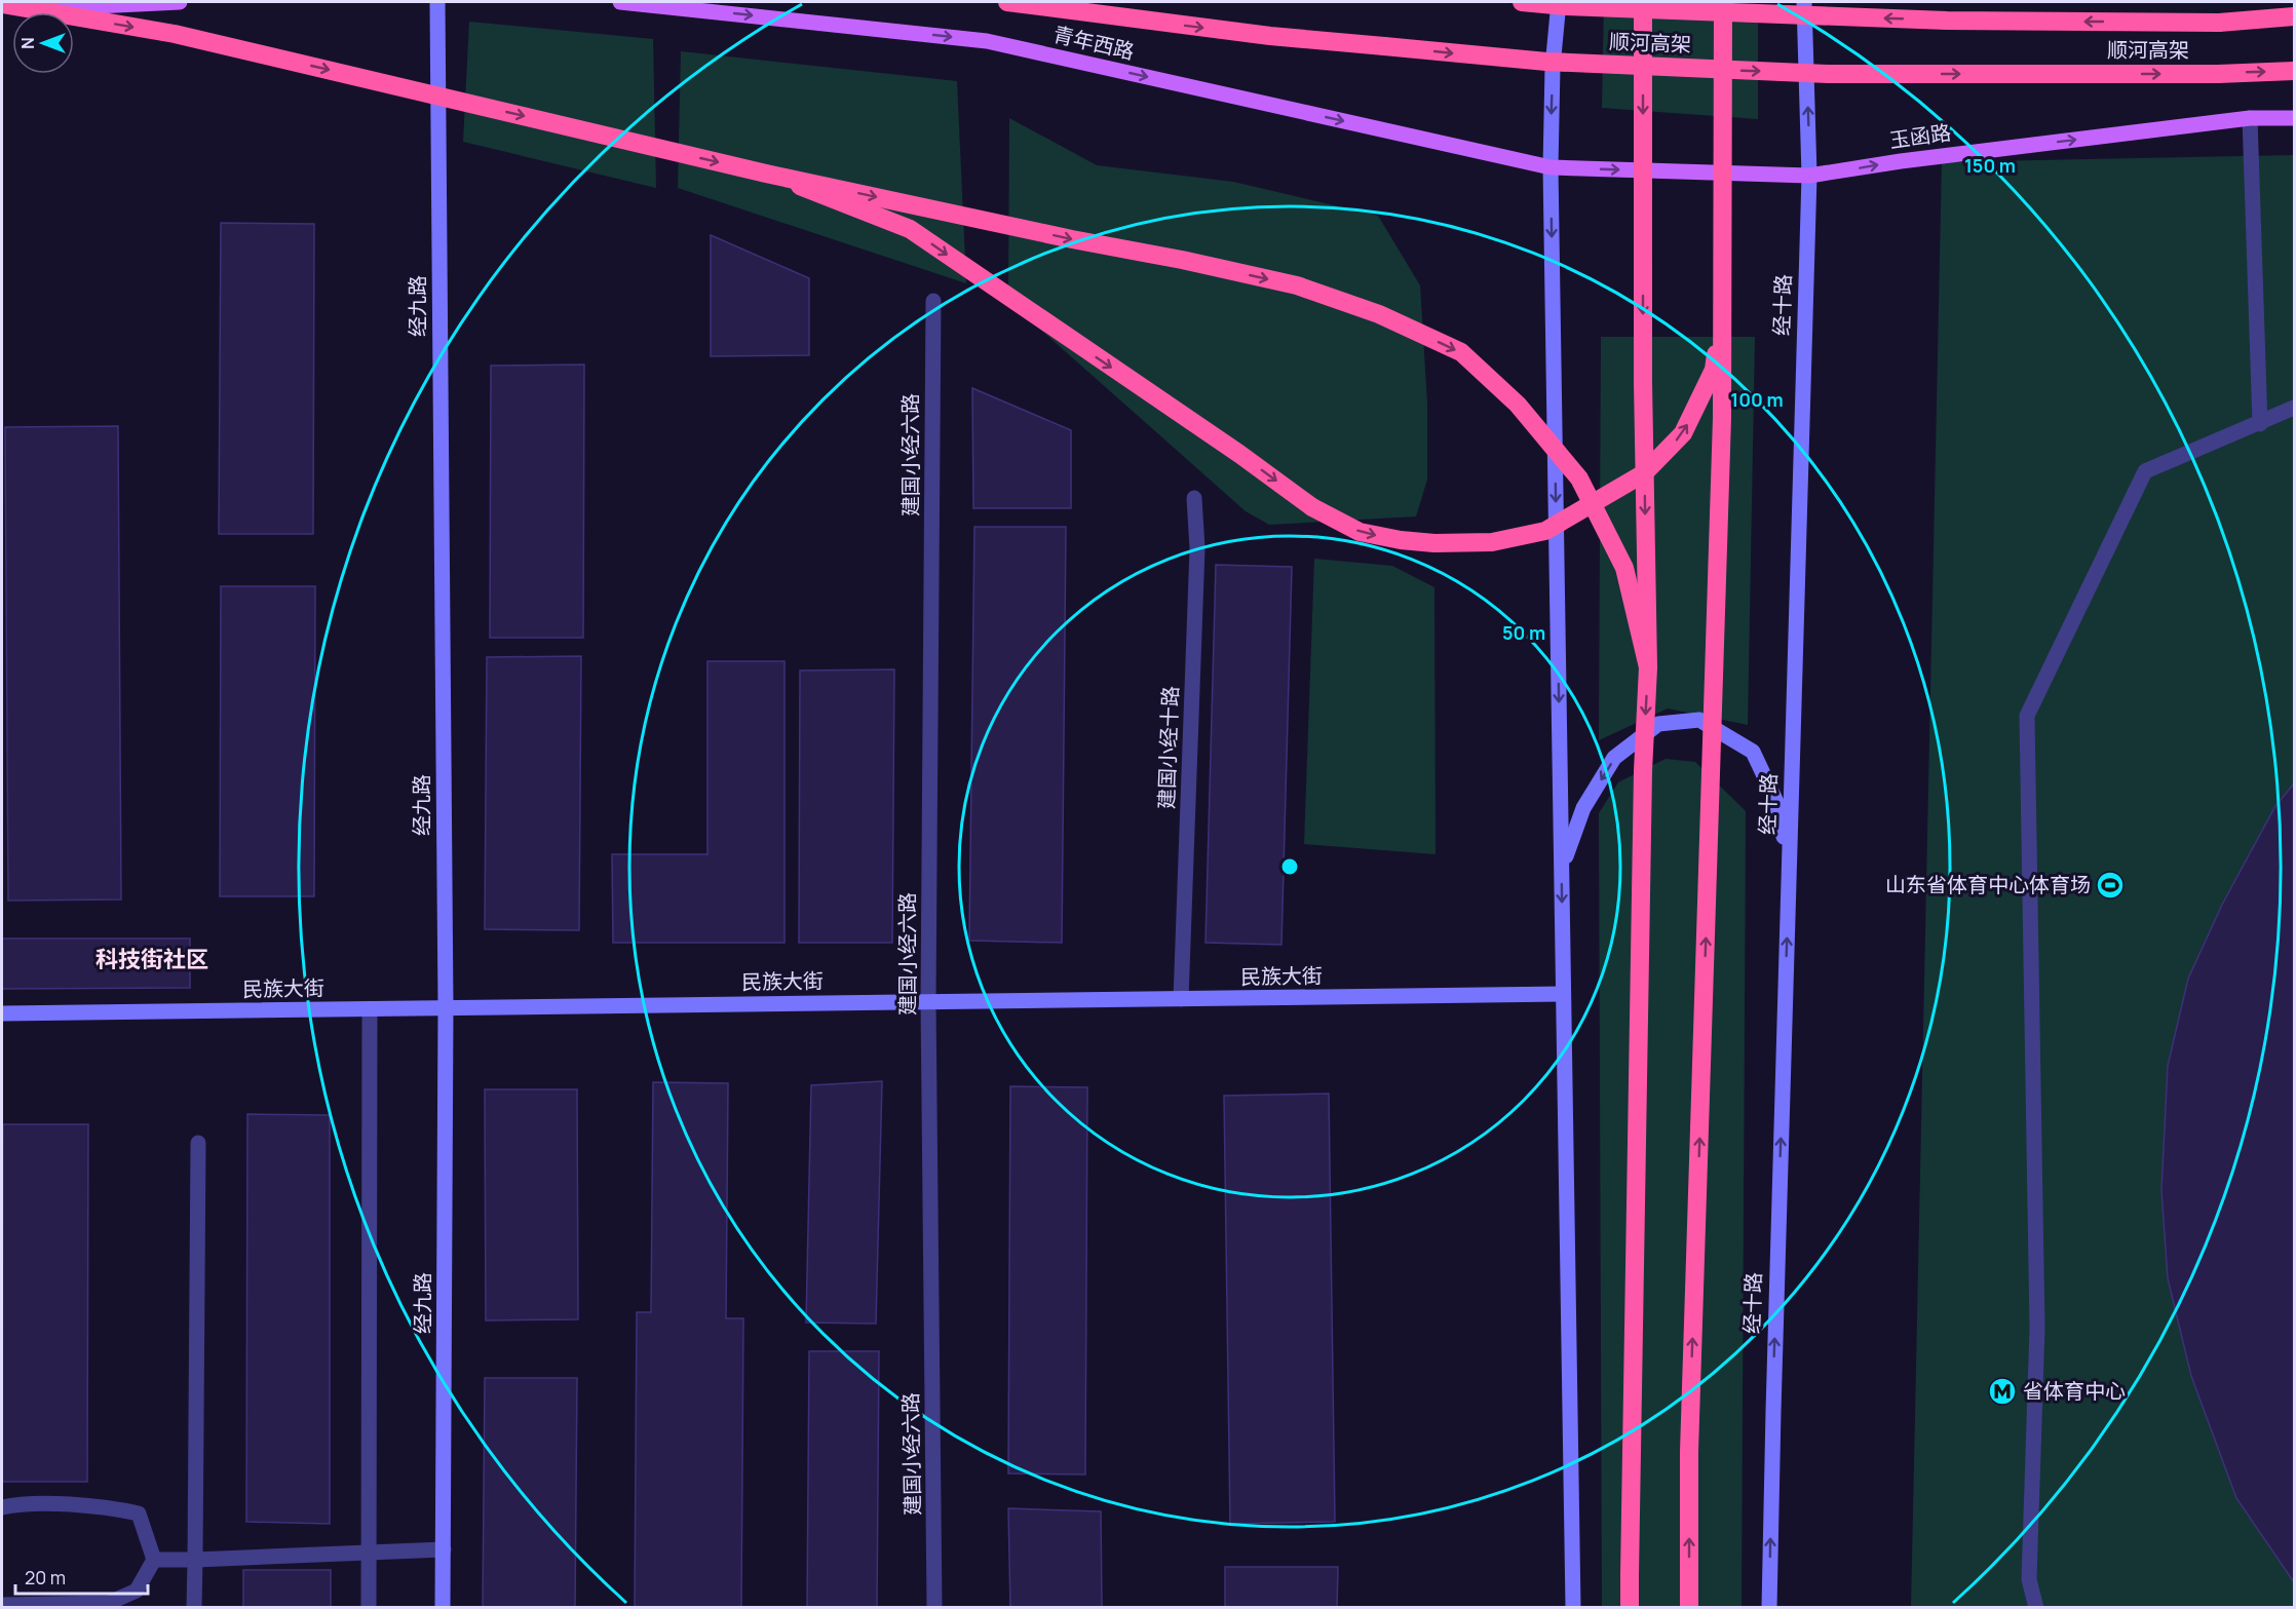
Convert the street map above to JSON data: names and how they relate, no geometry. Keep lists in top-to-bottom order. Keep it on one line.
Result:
{"streets":{"highway":["顺河高架"],"main road":["青年西路","玉函路","经十路","经九路","民族大街"],"street":["建国小经六路","建国小经十路"]},"crossings":[["青年西路","玉函路"],["玉函路","经十路"],["经九路","民族大街"],["建国小经六路","民族大街"],["建国小经十路","民族大街"]],"one_way":["青年西路","玉函路","经十路"],"districts":["科技街社区"],"places":{"sports":["山东省体育中心体育场"],"metro station":["省体育中心"]},"scale_bar":"20 m","north":"left","rings":["150 m","100 m","50 m"]}
